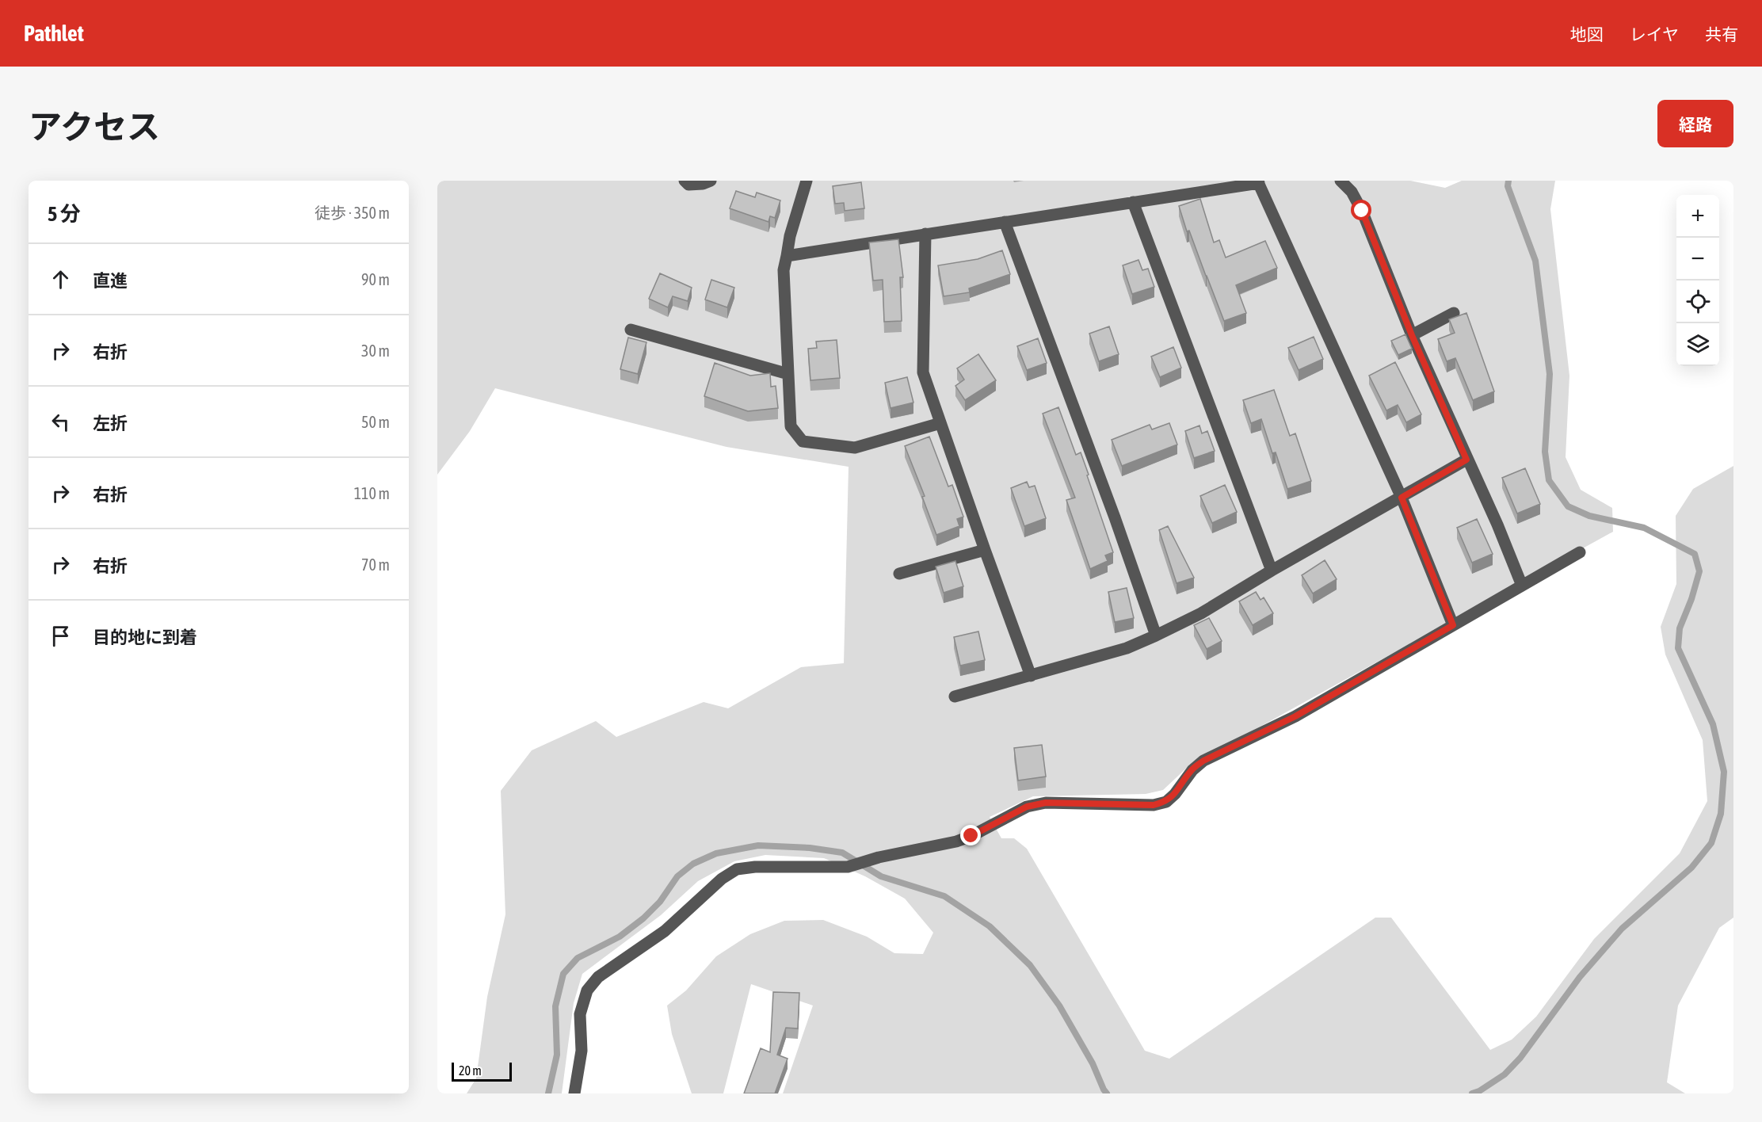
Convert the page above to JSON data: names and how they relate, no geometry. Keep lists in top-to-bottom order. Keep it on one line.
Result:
{"scale_bar":"20 m","page":{"header":"Pathlet","nav":["地図","レイヤ","共有"],"title":"アクセス","buttons":"経路","heading":["5 分","徒歩 · 350 m"],"map_buttons":["+","−"],"list":[["直進","90 m"],["右折","30 m"],["左折","50 m"],["右折","110 m"],["右折","70 m"],"目的地に到着"],"scale":"20 m"}}
